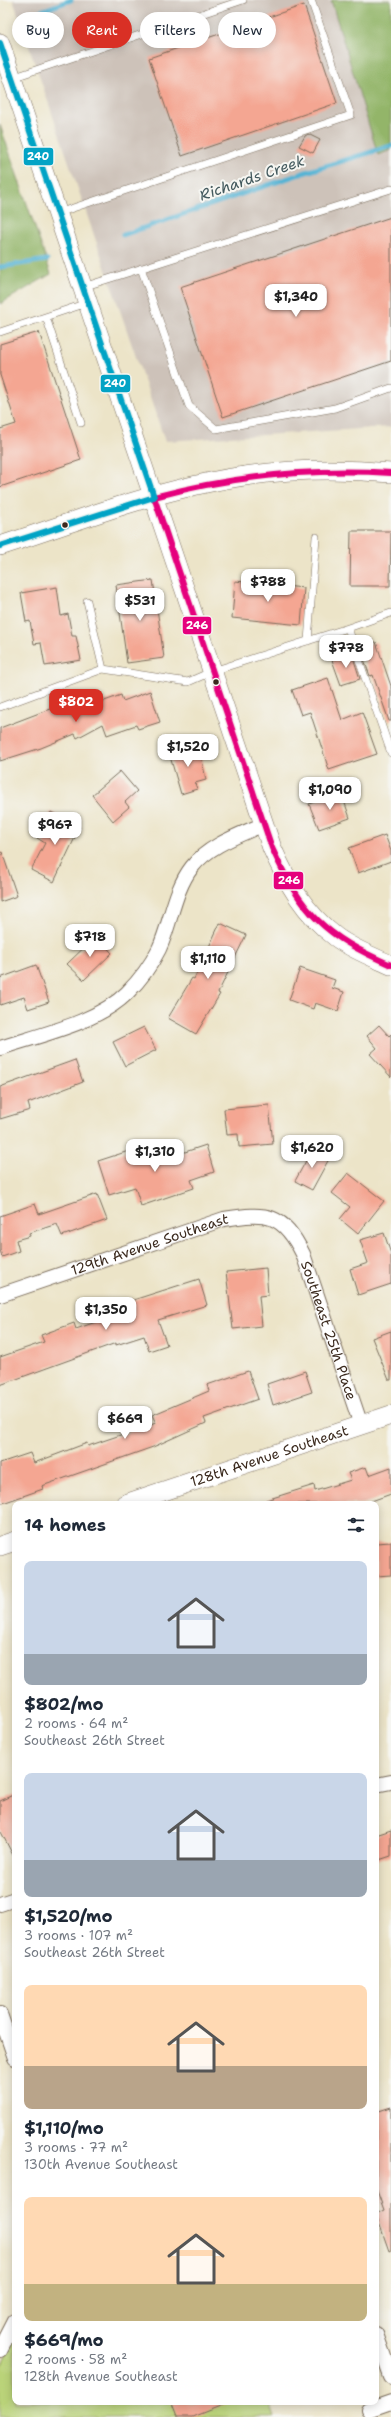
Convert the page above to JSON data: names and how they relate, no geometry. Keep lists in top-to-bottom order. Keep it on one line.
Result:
{"streets":{"street":["129th Avenue Southeast","Southeast 25th Place","128th Avenue Southeast"]},"crossings":[["129th Avenue Southeast","Southeast 25th Place"],["Southeast 25th Place","128th Avenue Southeast"]],"water":["Richards Creek"],"lines":["transit line 240","transit line 246"],"page":{"chip":["Buy","Rent","Filters","New"],"price":["$1,340","$788","$531","$778","$802","$1,520","$1,090","$967","$718","$1,110","$1,620","$1,310","$1,350","$669"],"heading":"14 homes","list":[{"name":"$802/mo","note":"2 rooms · 64 m² · Southeast 26th Street"},{"name":"$1,520/mo","note":"3 rooms · 107 m² · Southeast 26th Street"},{"name":"$1,110/mo","note":"3 rooms · 77 m² · 130th Avenue Southeast"},{"name":"$669/mo","note":"2 rooms · 58 m² · 128th Avenue Southeast"}]}}
